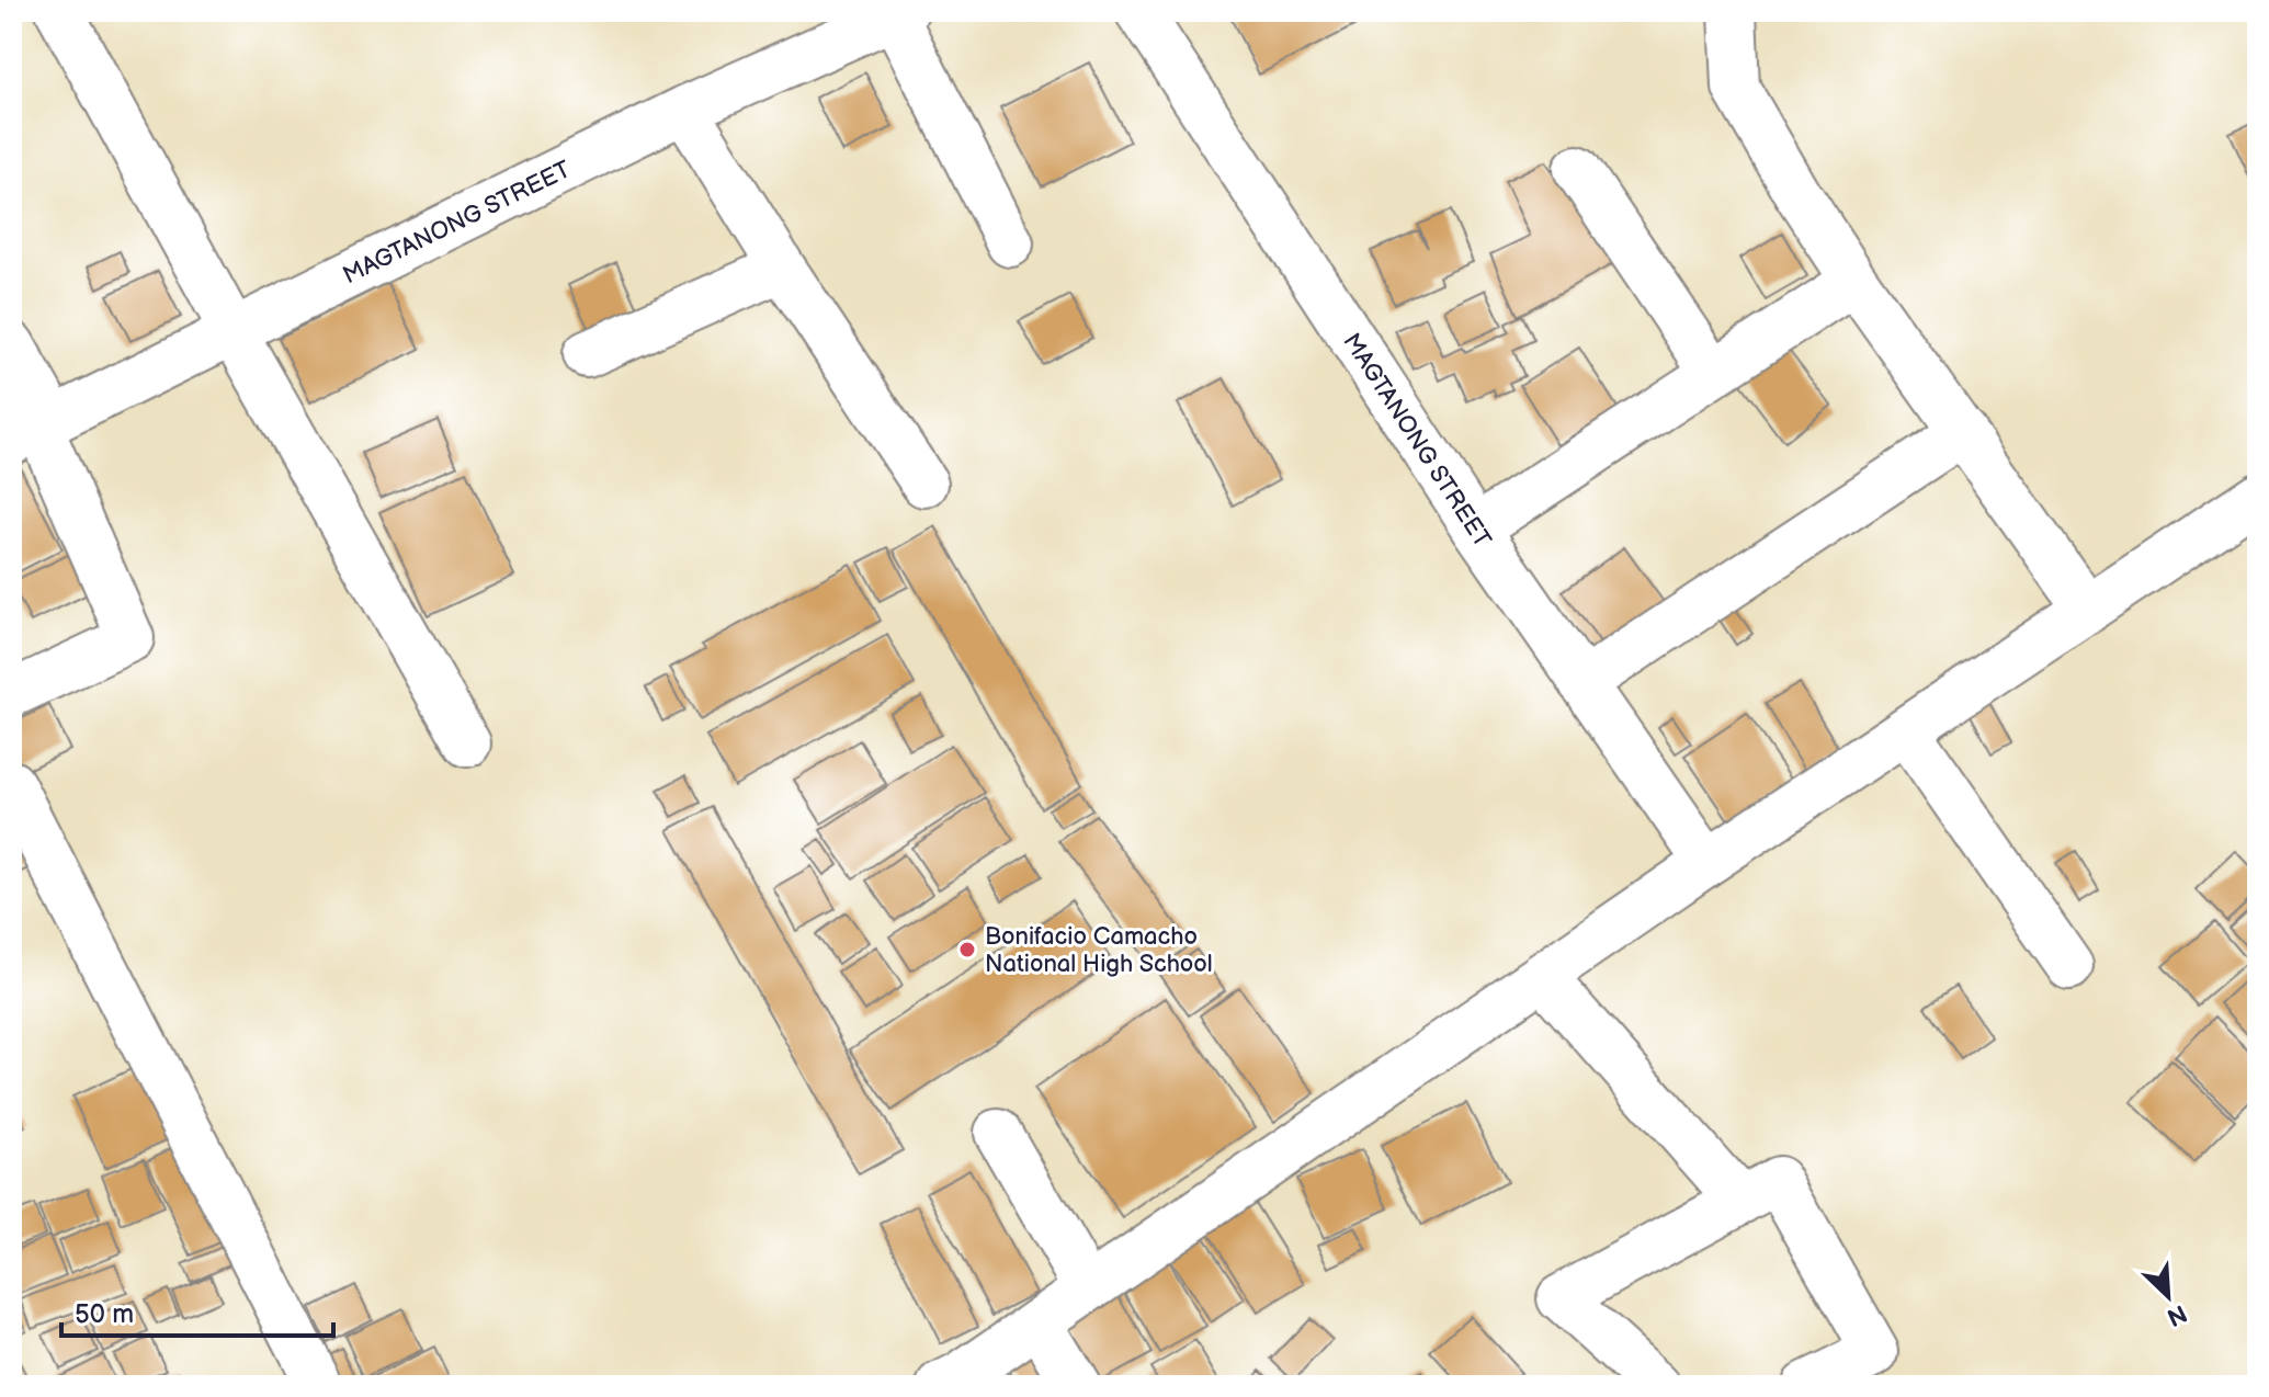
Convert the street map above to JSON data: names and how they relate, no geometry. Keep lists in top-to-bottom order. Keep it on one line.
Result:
{"streets":{"street":["MAGTANONG STREET"]},"places":["Bonifacio Camacho National High School"],"scale_bar":"50 m","north":"bottom right"}
